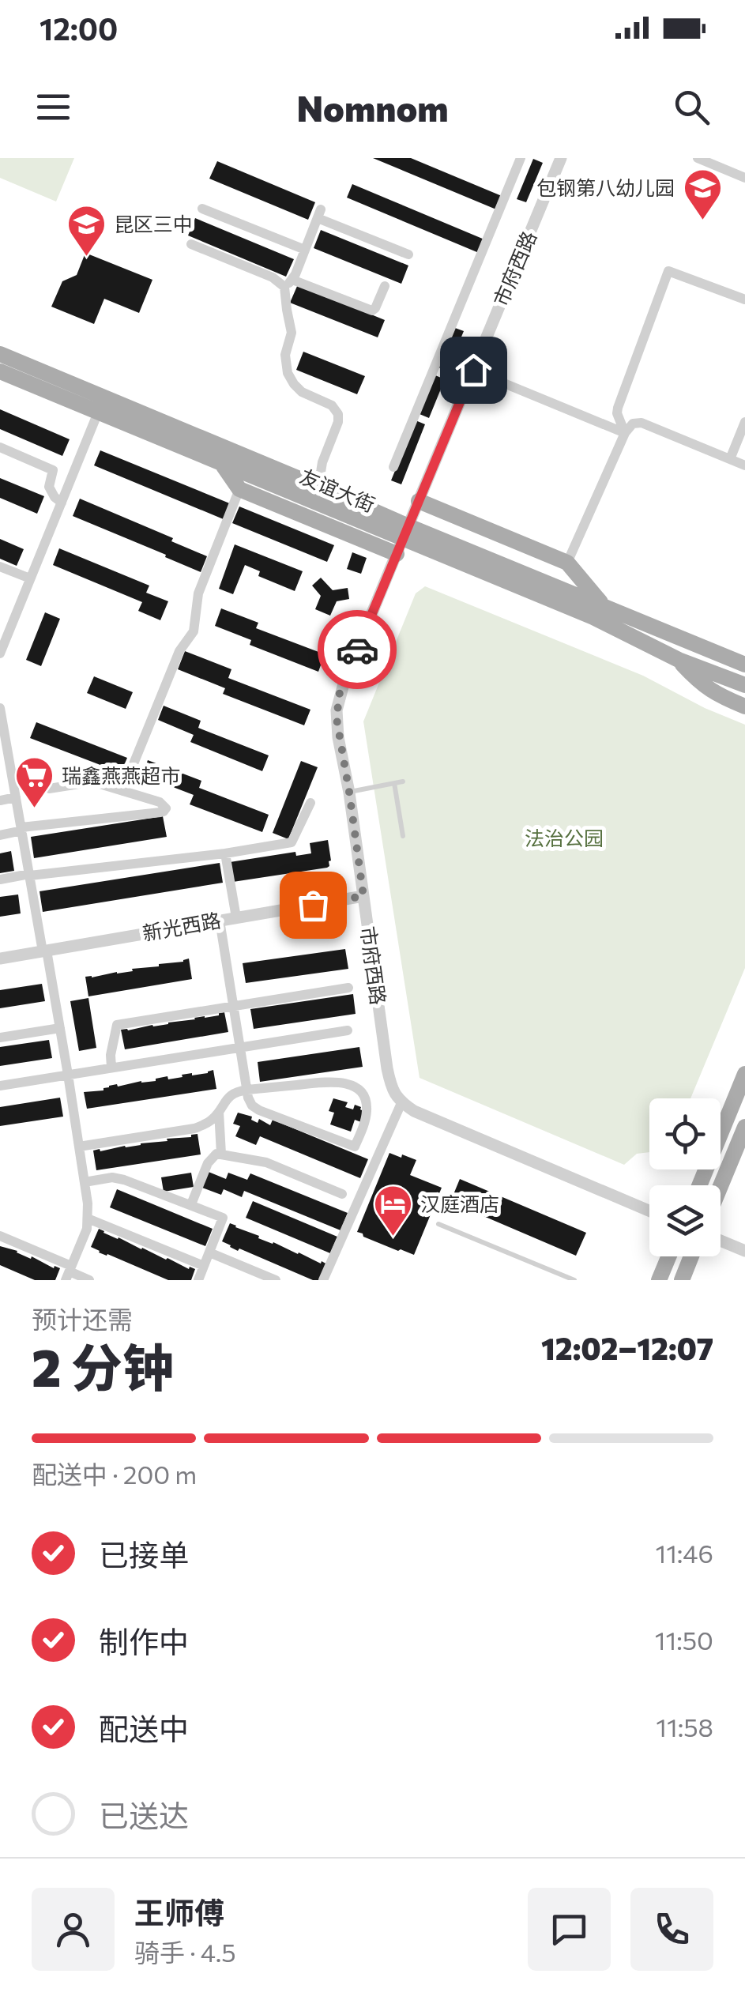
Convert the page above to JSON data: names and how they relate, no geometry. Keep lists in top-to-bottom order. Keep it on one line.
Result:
{"streets":{"main road":["友谊大街"],"street":["市府西路","新光西路"]},"crossings":[["市府西路","友谊大街"],["市府西路","新光西路"]],"parks":["法治公园"],"places":{"school or university":["包钢第八幼儿园","昆区三中"],"supermarket":["瑞鑫燕燕超市"],"hotel":["汉庭酒店"]},"page":{"status":"12:00","header":"Nomnom","heading":["2 分钟","预计还需","12:02–12:07"],"panel":["王师傅","骑手 · 4.5"],"bar":"配送中 · 200 m","list":[["已接单","11:46"],["制作中","11:50"],["配送中","11:58"],"已送达"]}}
